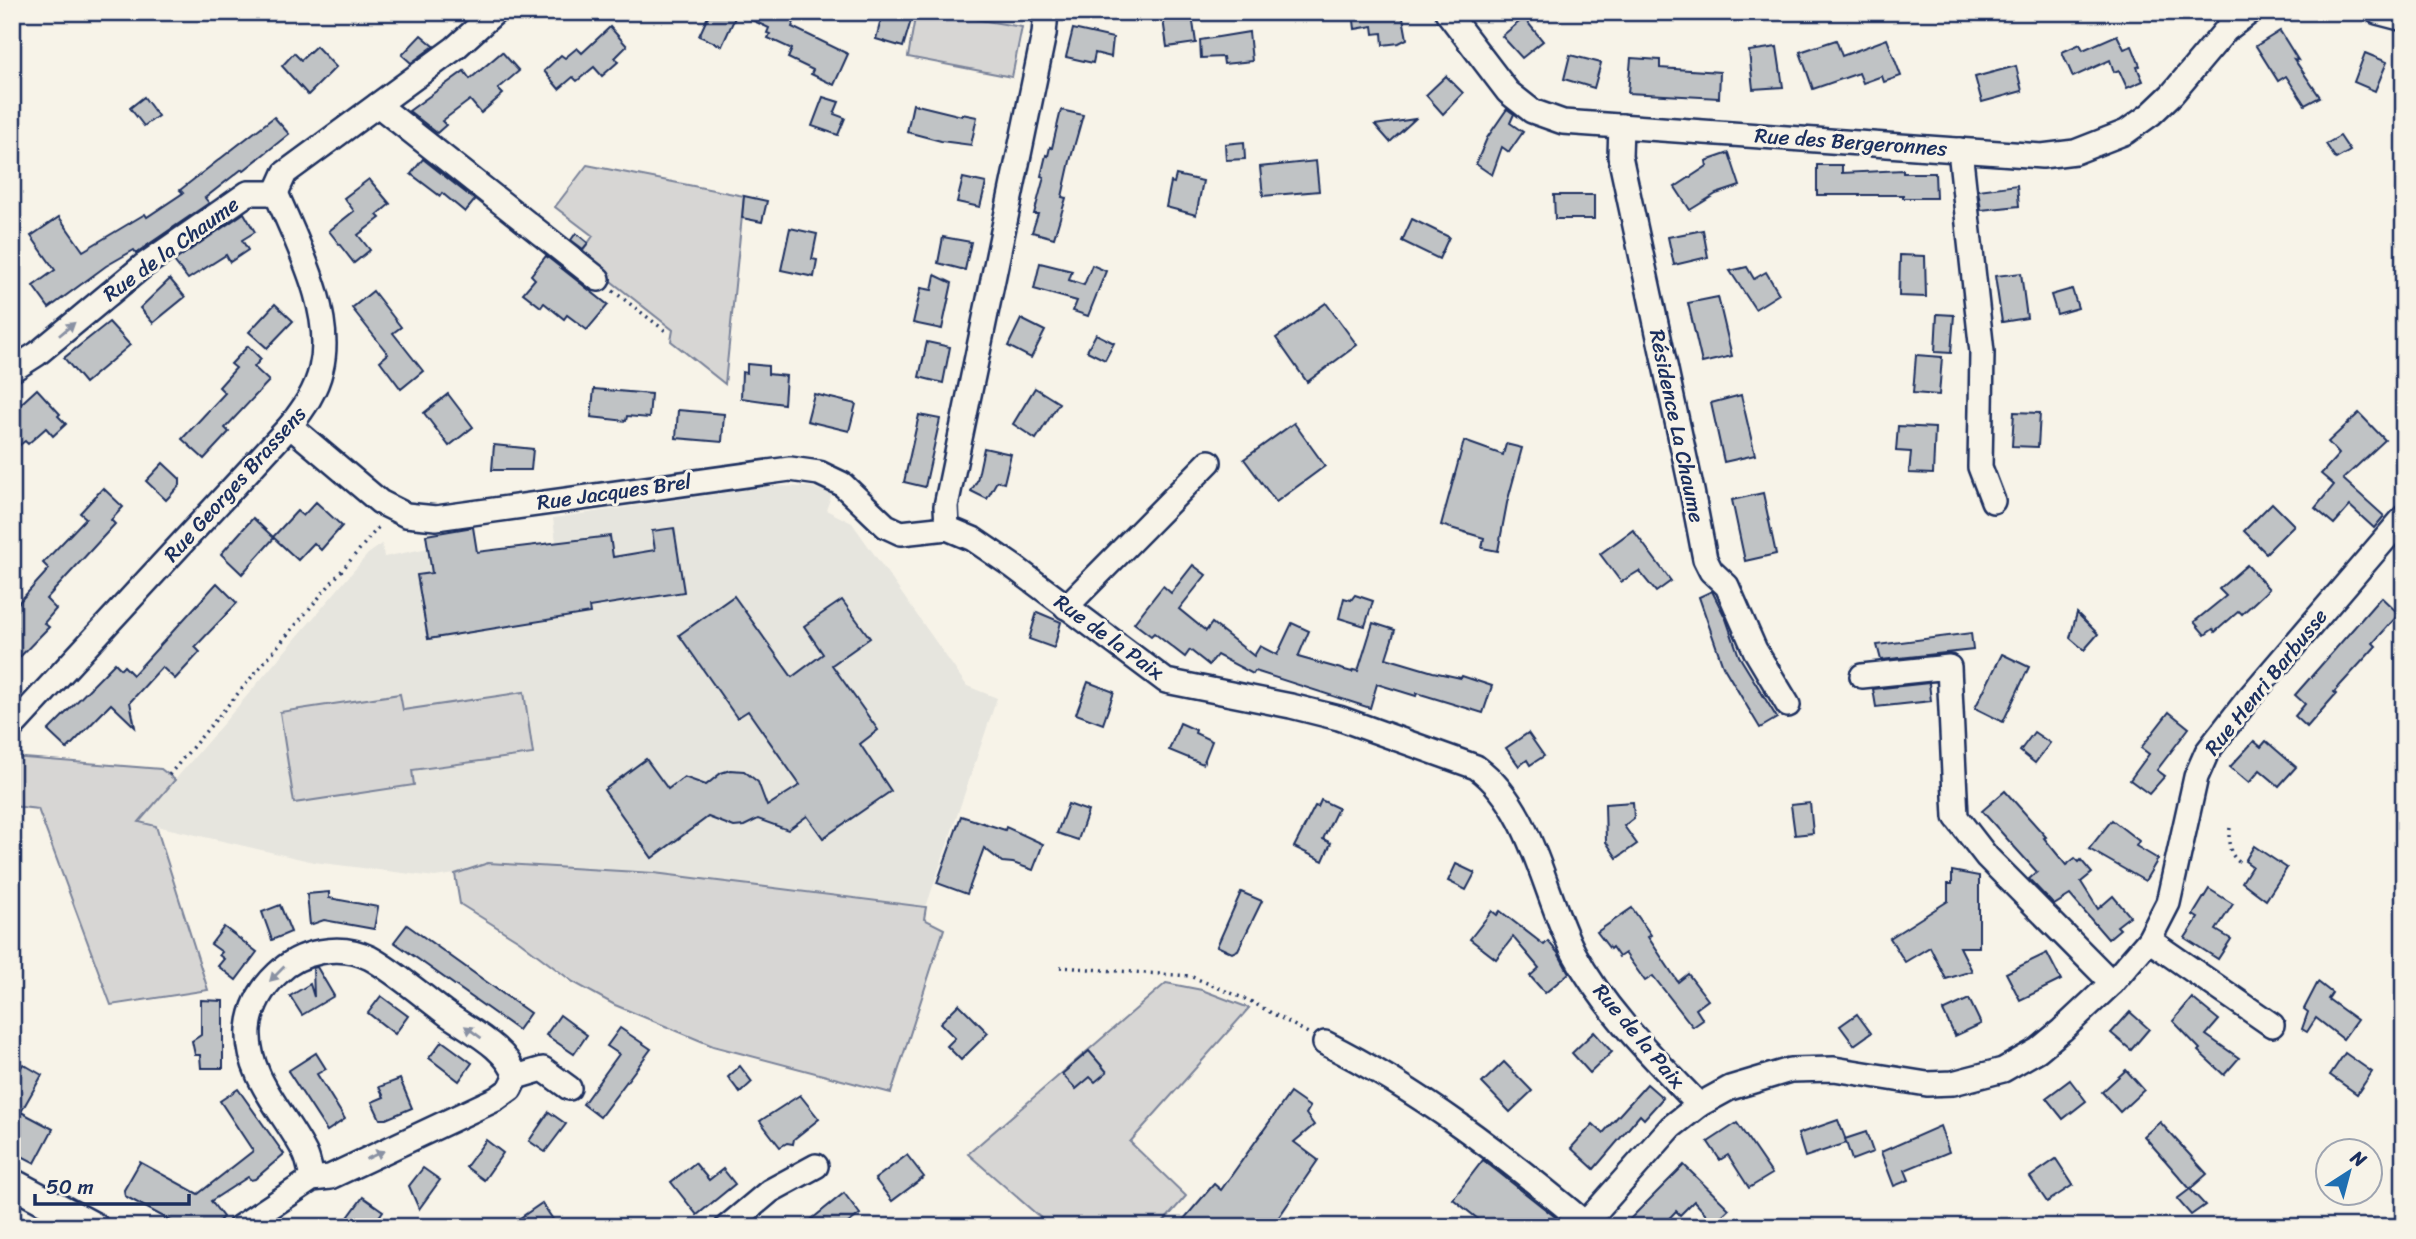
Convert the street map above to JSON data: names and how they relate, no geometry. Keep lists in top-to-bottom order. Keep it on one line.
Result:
{"streets":{"street":["Rue des Bergeronnes","Rue de la Chaume","Résidence La Chaume","Rue Georges Brassens","Rue Jacques Brel","Rue de la Paix","Rue Henri Barbusse"]},"crossings":[["Rue des Bergeronnes","Résidence La Chaume"],["Rue de la Chaume","Rue Georges Brassens"],["Rue Georges Brassens","Rue Jacques Brel"],["Rue Jacques Brel","Rue de la Paix"],["Rue de la Paix","Rue Henri Barbusse"]],"one_way":["Rue de la Chaume"],"scale_bar":"50 m","north":"top right"}
